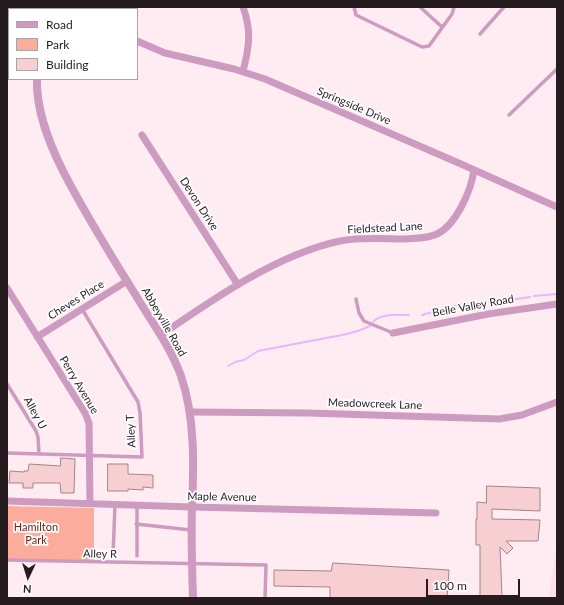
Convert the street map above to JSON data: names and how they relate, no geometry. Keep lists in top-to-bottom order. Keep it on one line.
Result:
{"streets":{"street":["Springside Drive","Devon Drive","Fieldstead Lane","Cheves Place","Belle Valley Road","Abbeyville Road","Perry Avenue","Meadowcreek Lane","Maple Avenue"],"lane":["Alley U","Alley T","Alley R"]},"crossings":[["Springside Drive","Fieldstead Lane"],["Devon Drive","Fieldstead Lane"],["Fieldstead Lane","Abbeyville Road"],["Cheves Place","Abbeyville Road"],["Cheves Place","Perry Avenue"],["Cheves Place","Alley T"],["Abbeyville Road","Meadowcreek Lane"],["Abbeyville Road","Maple Avenue"],["Abbeyville Road","Alley R"],["Perry Avenue","Alley T"],["Perry Avenue","Maple Avenue"],["Alley U","Alley T"]],"parks":["Hamilton Park"],"legend":["Road","Park","Building"],"scale_bar":"100 m","north":"bottom"}
